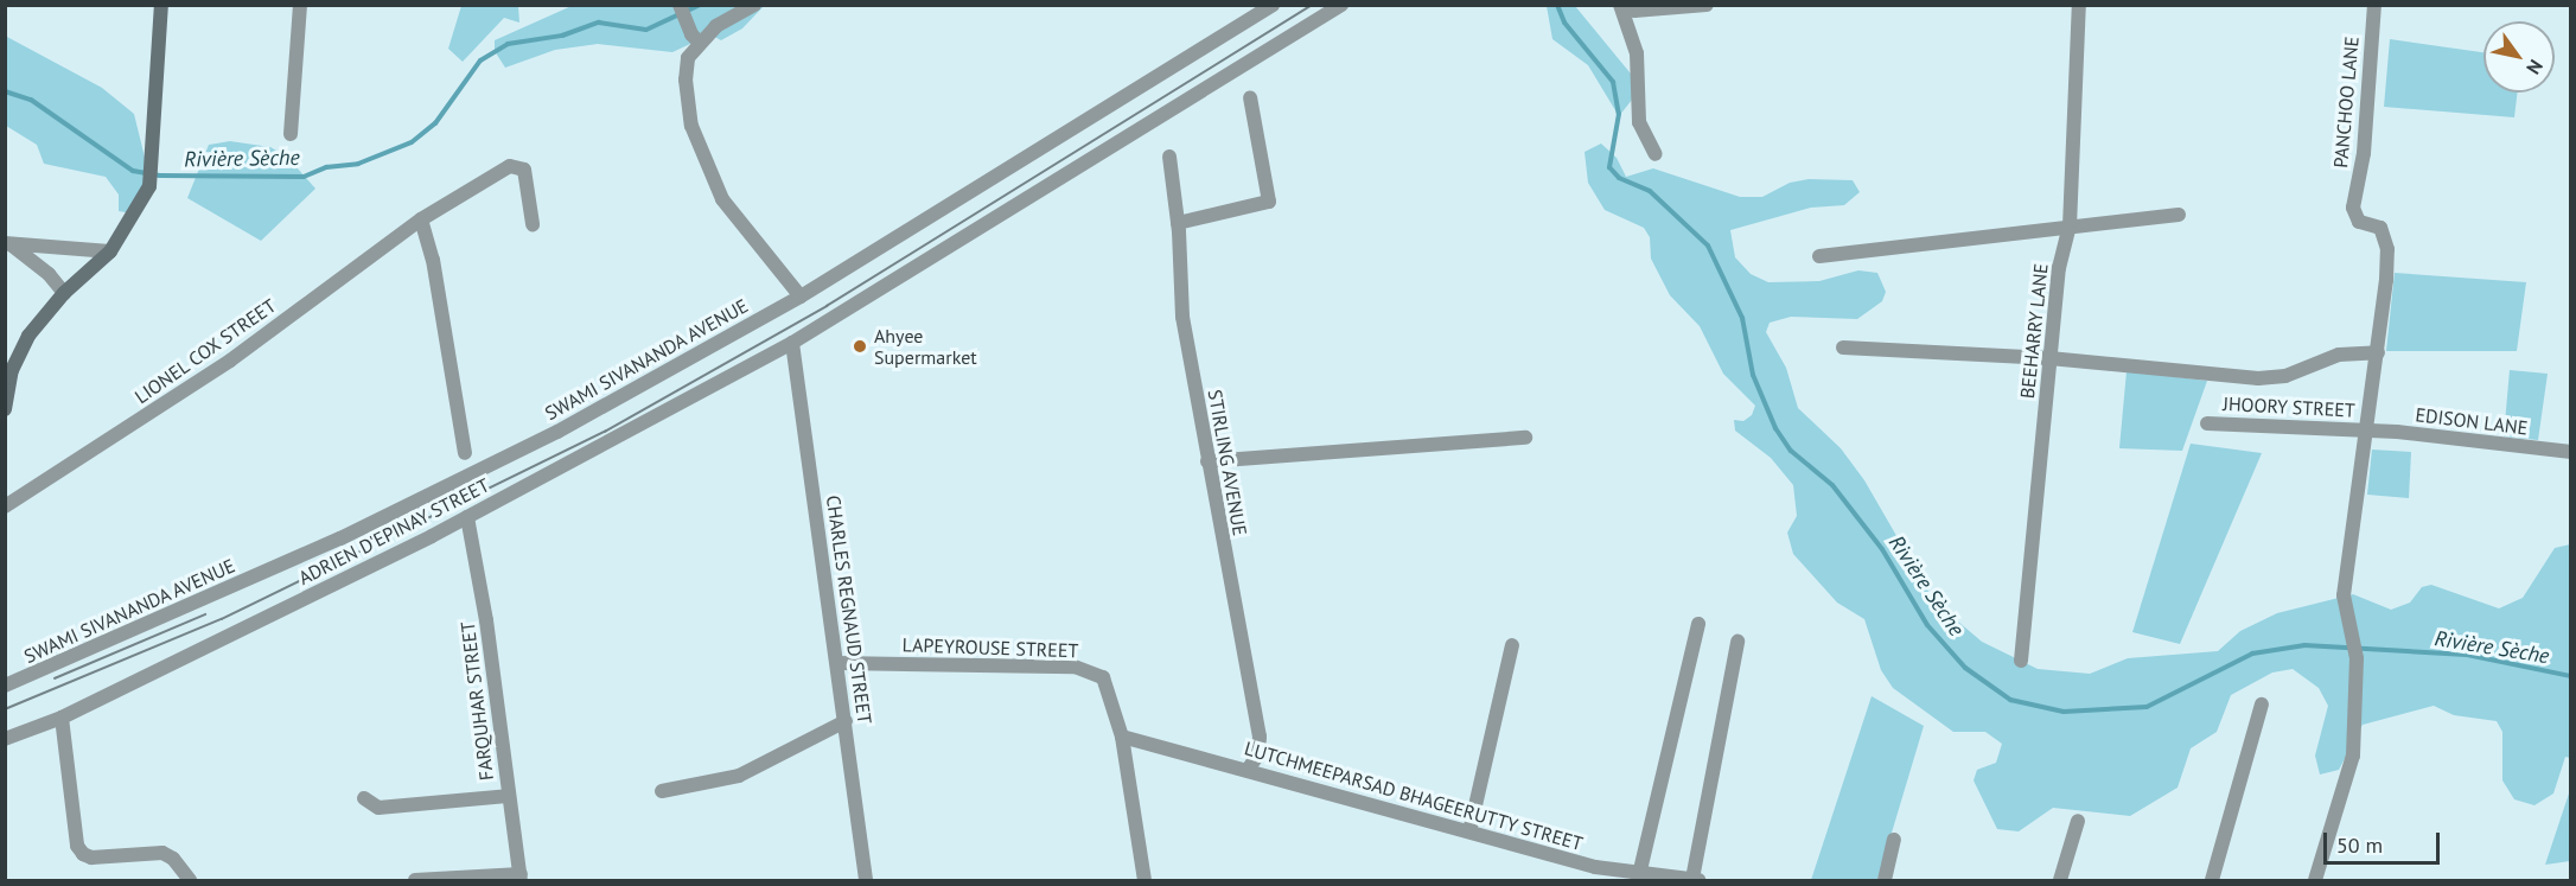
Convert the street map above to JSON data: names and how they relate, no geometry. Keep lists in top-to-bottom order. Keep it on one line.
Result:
{"streets":{"street":["PANCHOO LANE","BEEHARRY LANE","LIONEL COX STREET","SWAMI SIVANANDA AVENUE","JHOORY STREET","EDISON LANE","STIRLING AVENUE","ADRIEN D'EPINAY STREET","CHARLES REGNAUD STREET","LAPEYROUSE STREET","FARQUHAR STREET","LUTCHMEEPARSAD BHAGEERUTTY STREET"]},"crossings":[["JHOORY STREET","EDISON LANE"],["STIRLING AVENUE","LUTCHMEEPARSAD BHAGEERUTTY STREET"],["ADRIEN D'EPINAY STREET","CHARLES REGNAUD STREET"],["ADRIEN D'EPINAY STREET","FARQUHAR STREET"],["CHARLES REGNAUD STREET","LAPEYROUSE STREET"],["LAPEYROUSE STREET","LUTCHMEEPARSAD BHAGEERUTTY STREET"]],"water":["Rivière Sèche"],"places":["Ahyee Supermarket"],"scale_bar":"50 m","north":"bottom right"}
